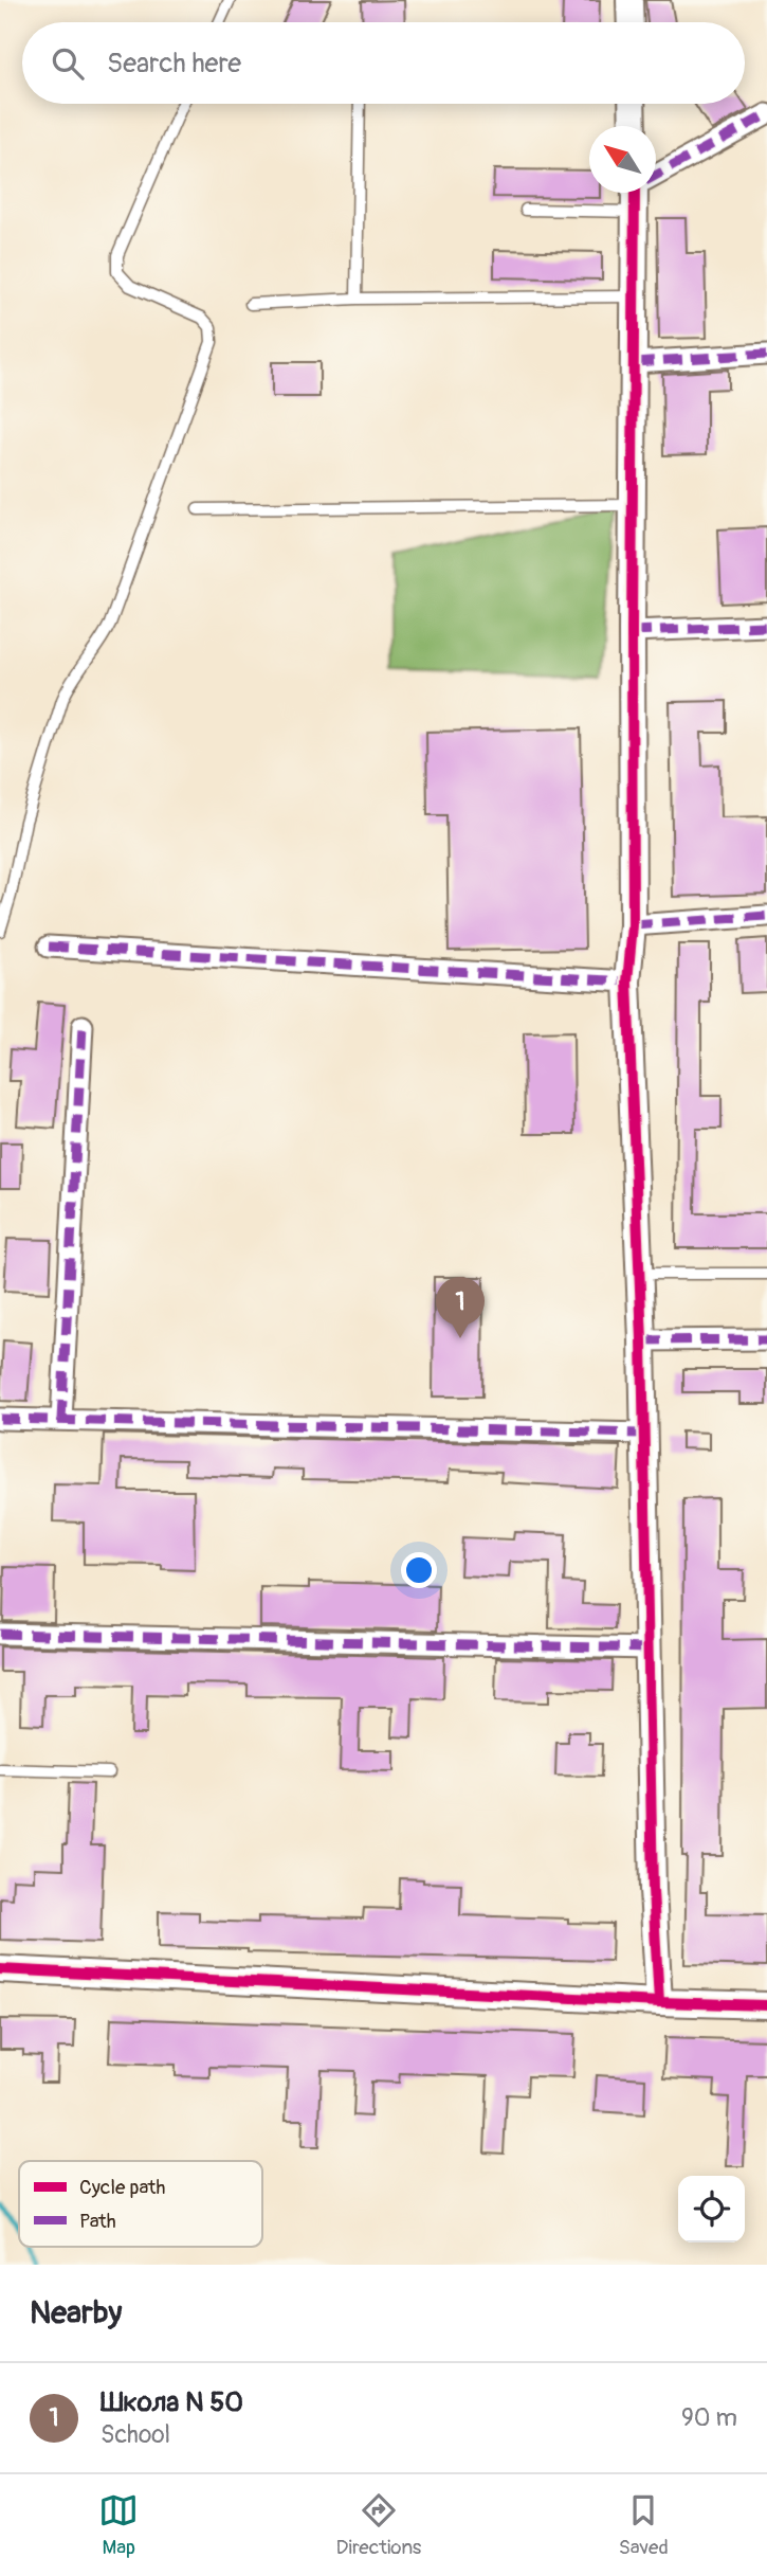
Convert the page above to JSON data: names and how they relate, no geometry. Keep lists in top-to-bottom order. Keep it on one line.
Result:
{"legend":["Cycle path","Path"],"north":"top left","page":{"search":"Search here","pins":"1","heading":"Nearby","list":[{"mark":"1","name":"Школа N 50","note":"School","value":"90 m"}],"nav":["Map","Directions","Saved"]}}
